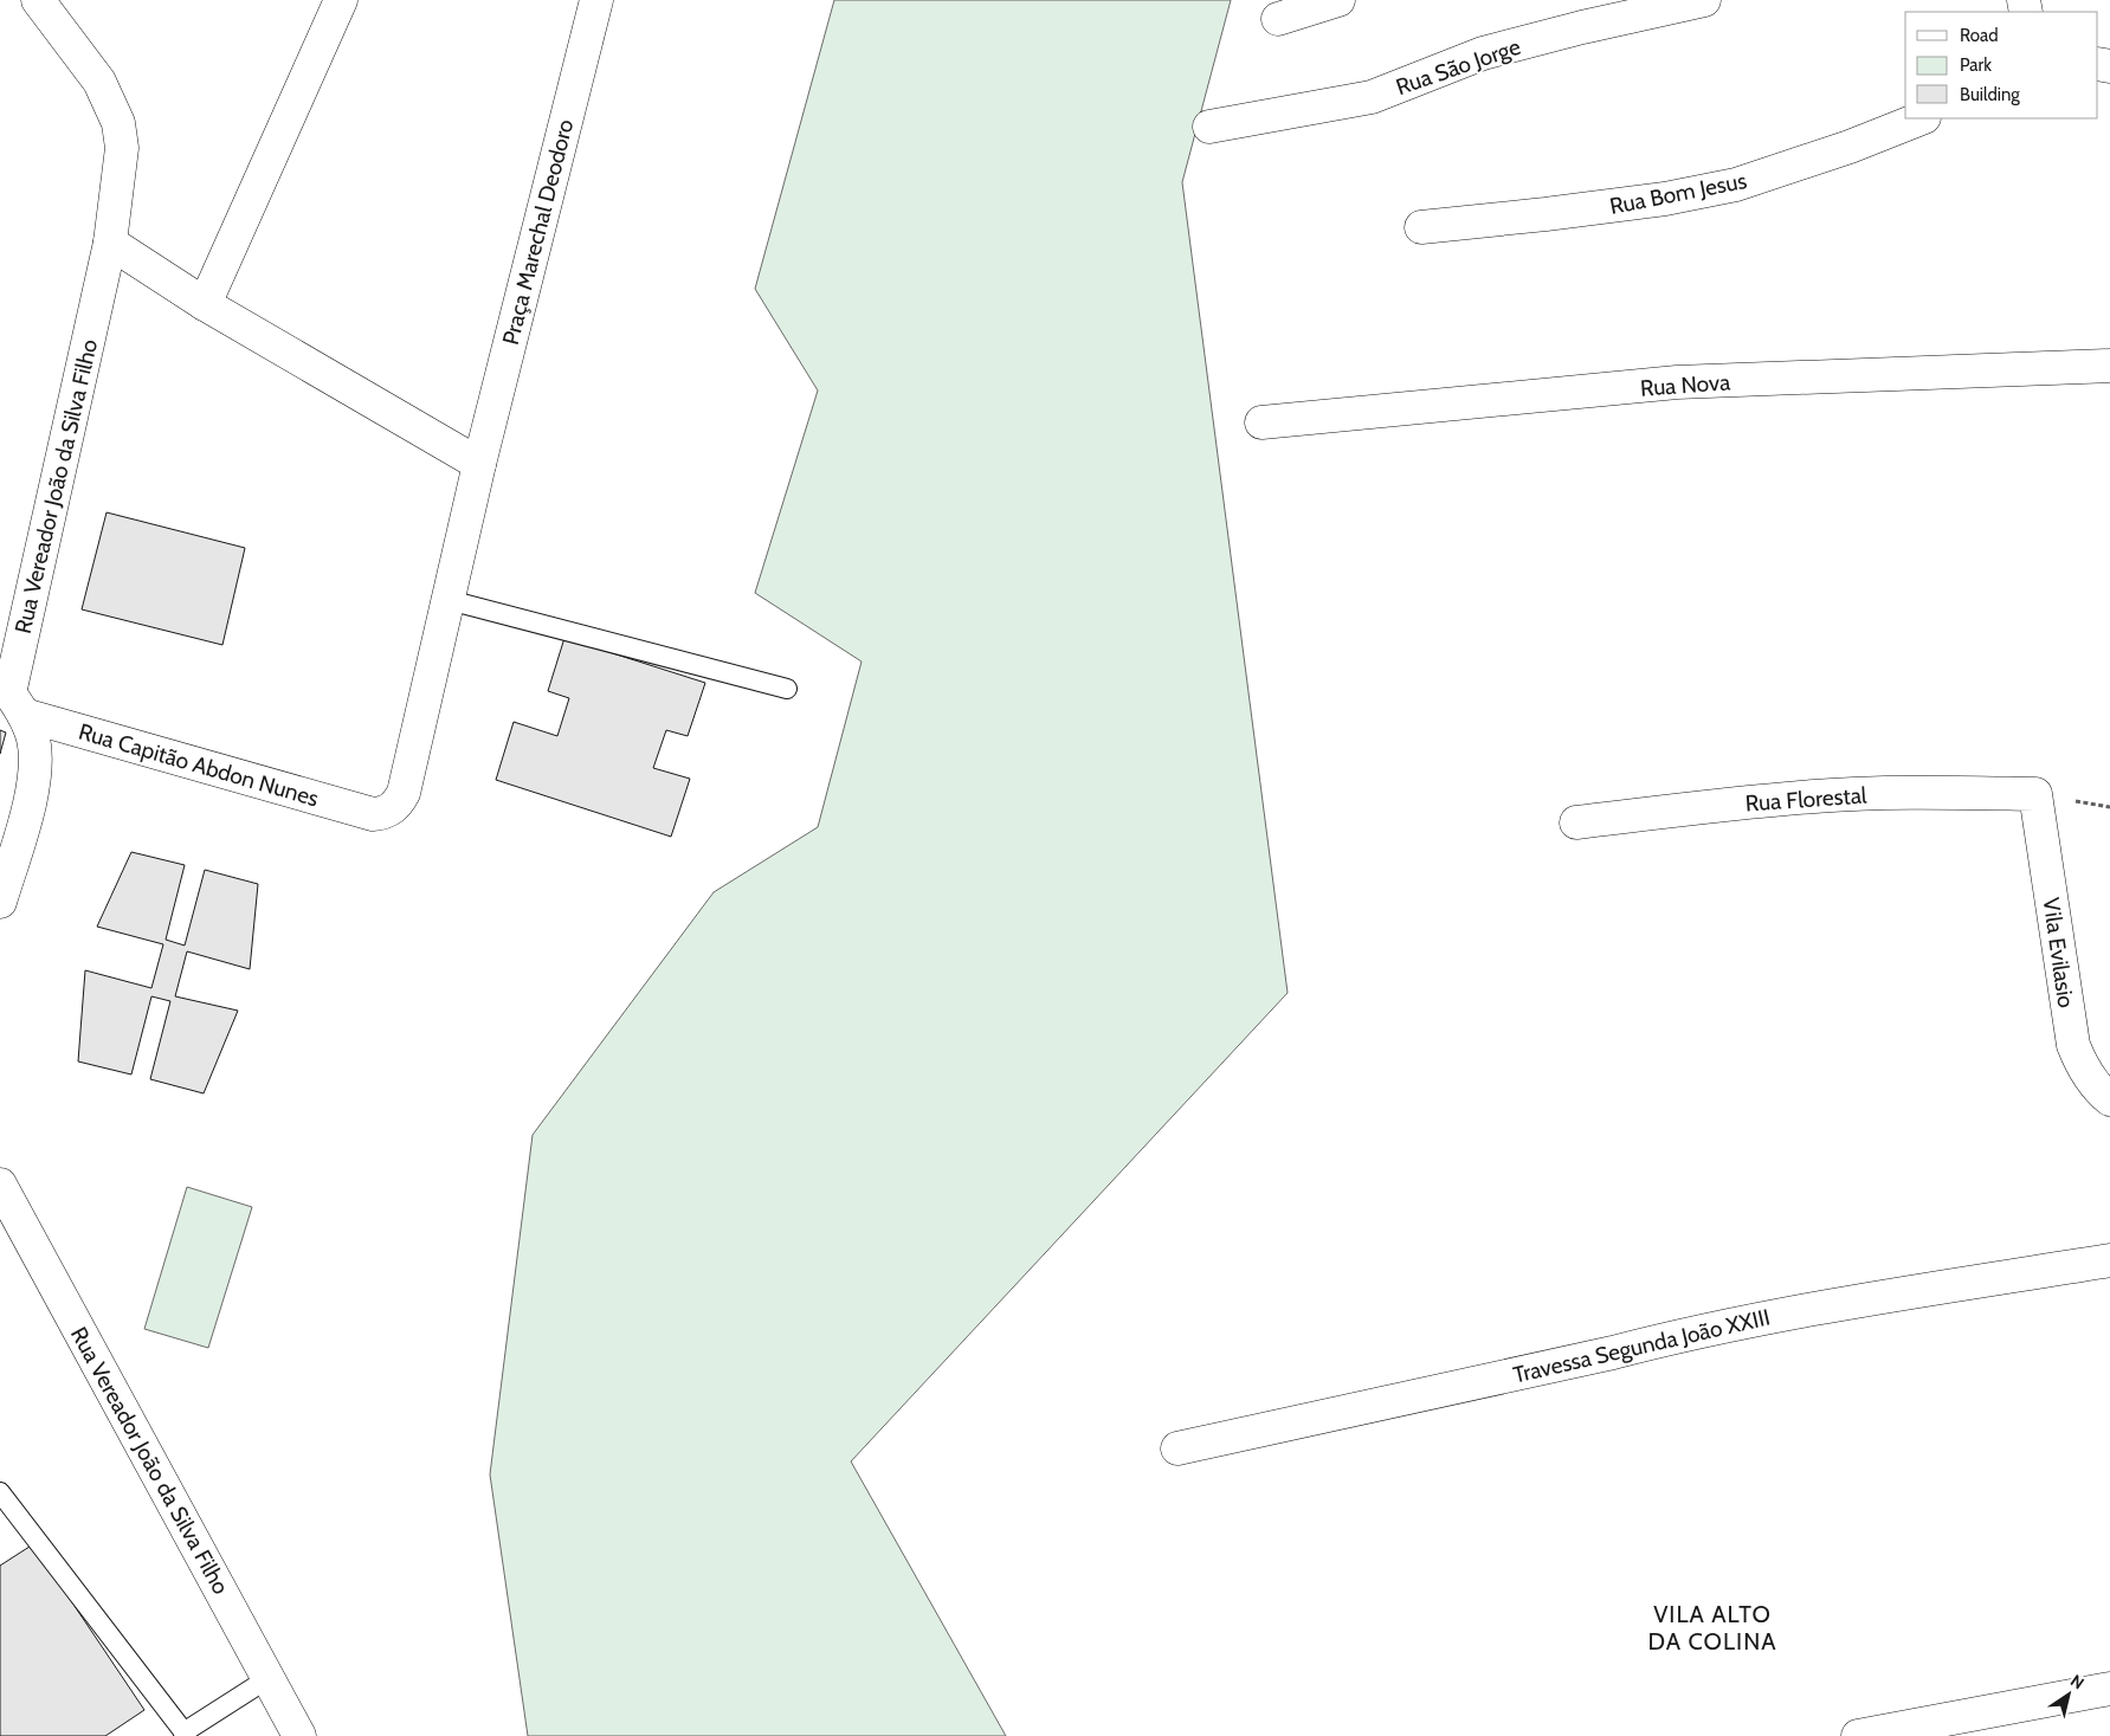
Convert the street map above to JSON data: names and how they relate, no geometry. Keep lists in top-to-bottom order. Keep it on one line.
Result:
{"streets":{"street":["Rua São Jorge","Rua Bom Jesus","Praça Marechal Deodoro","Rua Nova","Rua Vereador João da Silva Filho","Rua Capitão Abdon Nunes","Rua Florestal","Vila Evilasio","Travessa Segunda João XXIII"]},"crossings":[["Praça Marechal Deodoro","Rua Capitão Abdon Nunes"],["Rua Vereador João da Silva Filho","Rua Capitão Abdon Nunes"],["Rua Florestal","Vila Evilasio"]],"districts":["VILA ALTO DA COLINA"],"legend":["Road","Park","Building"],"north":"top right"}
